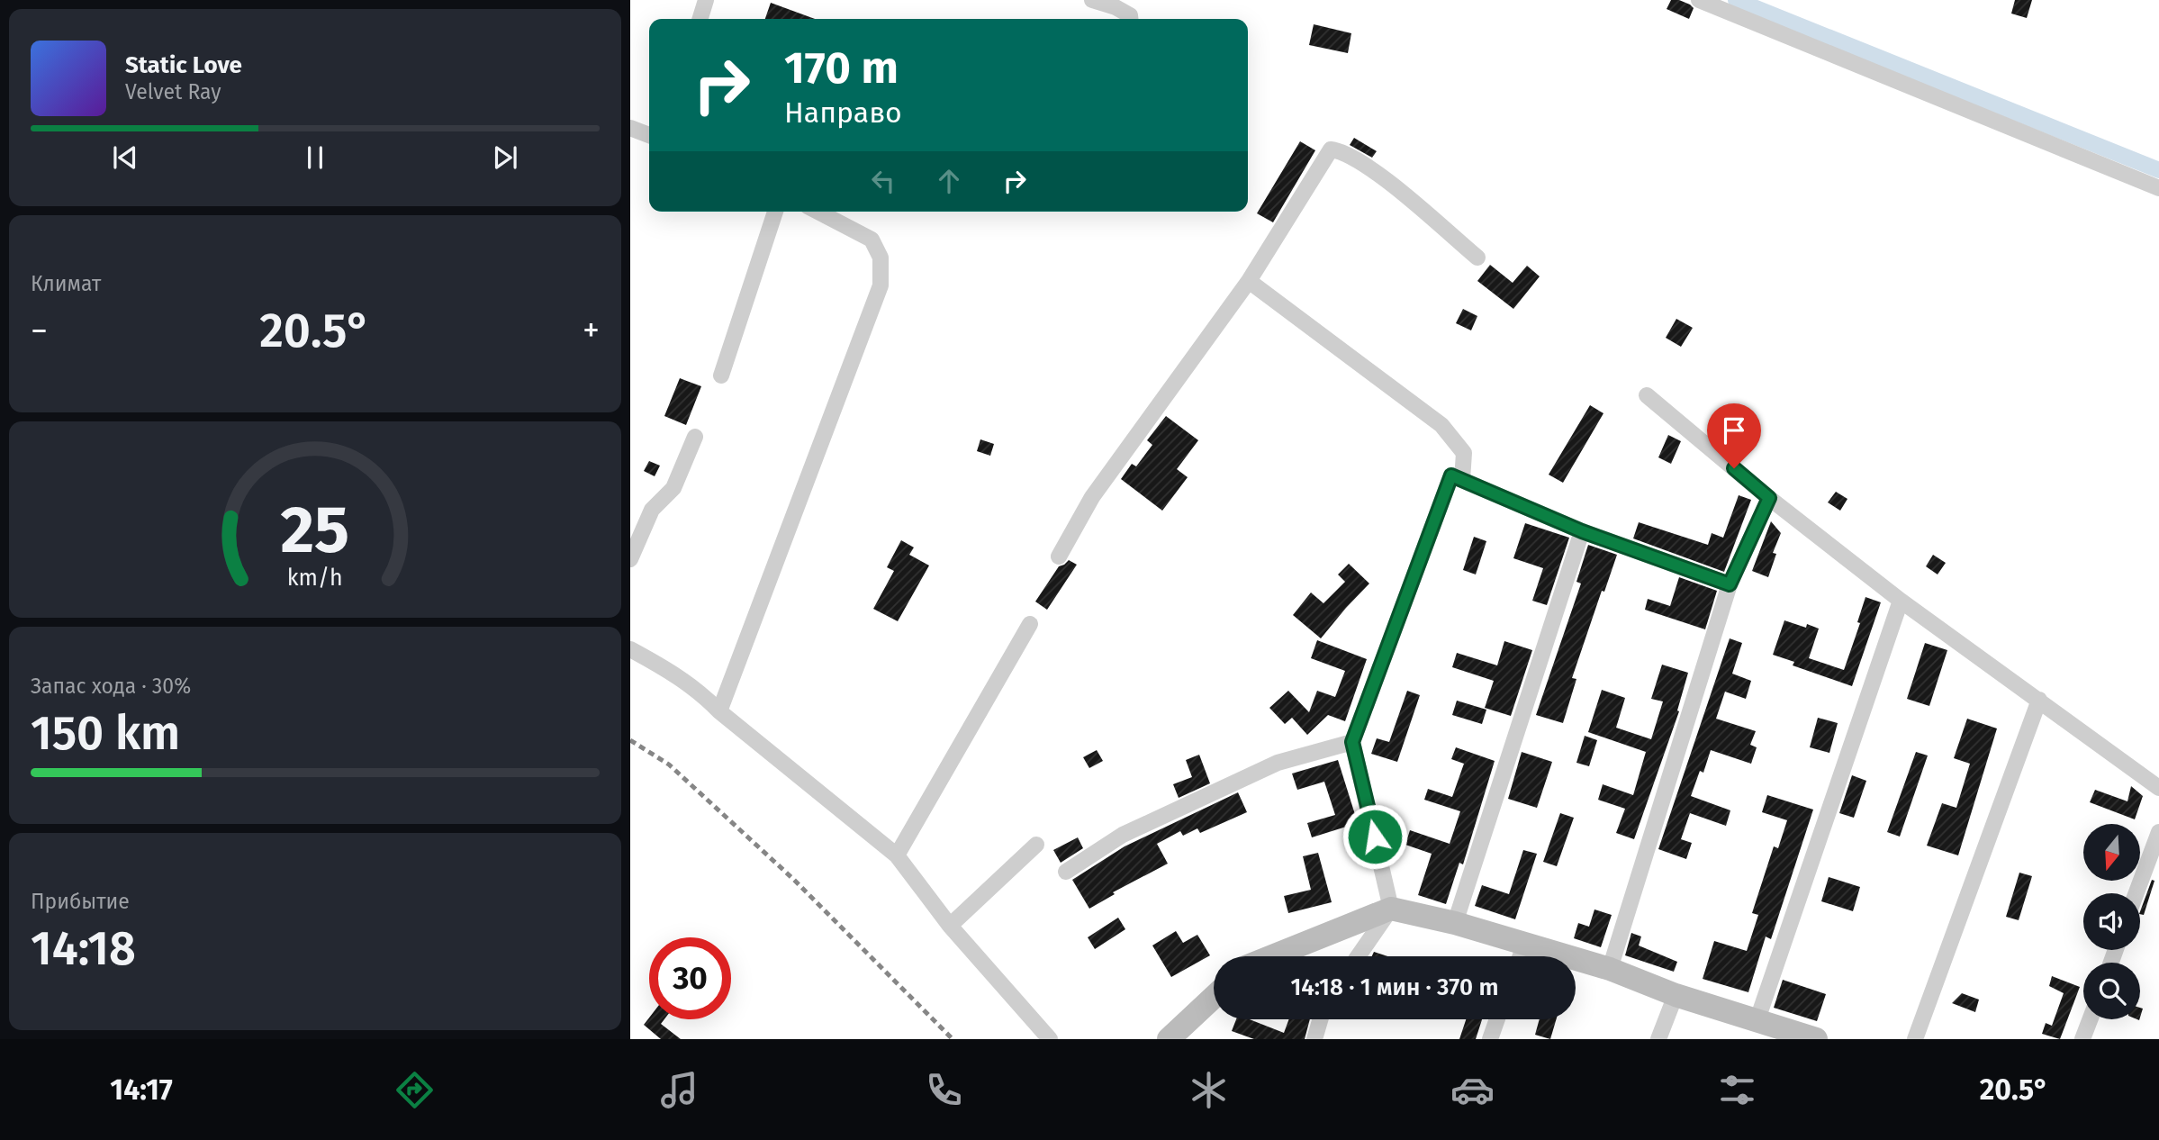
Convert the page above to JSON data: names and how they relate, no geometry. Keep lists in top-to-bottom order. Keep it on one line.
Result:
{"north":"bottom","page":{"turn":["170 m","Направо"],"song":["Static Love","Velvet Ray"],"tile":["Климат",["Запас хода · 30%","150 km"],["Прибытие","14:18"]],"heat":["−","20.5°","+"],"limit":"30","trip":"14:18 · 1 мин · 370 m","tabs":["14:17","20.5°"],"gauge":["25","km/h"]}}
